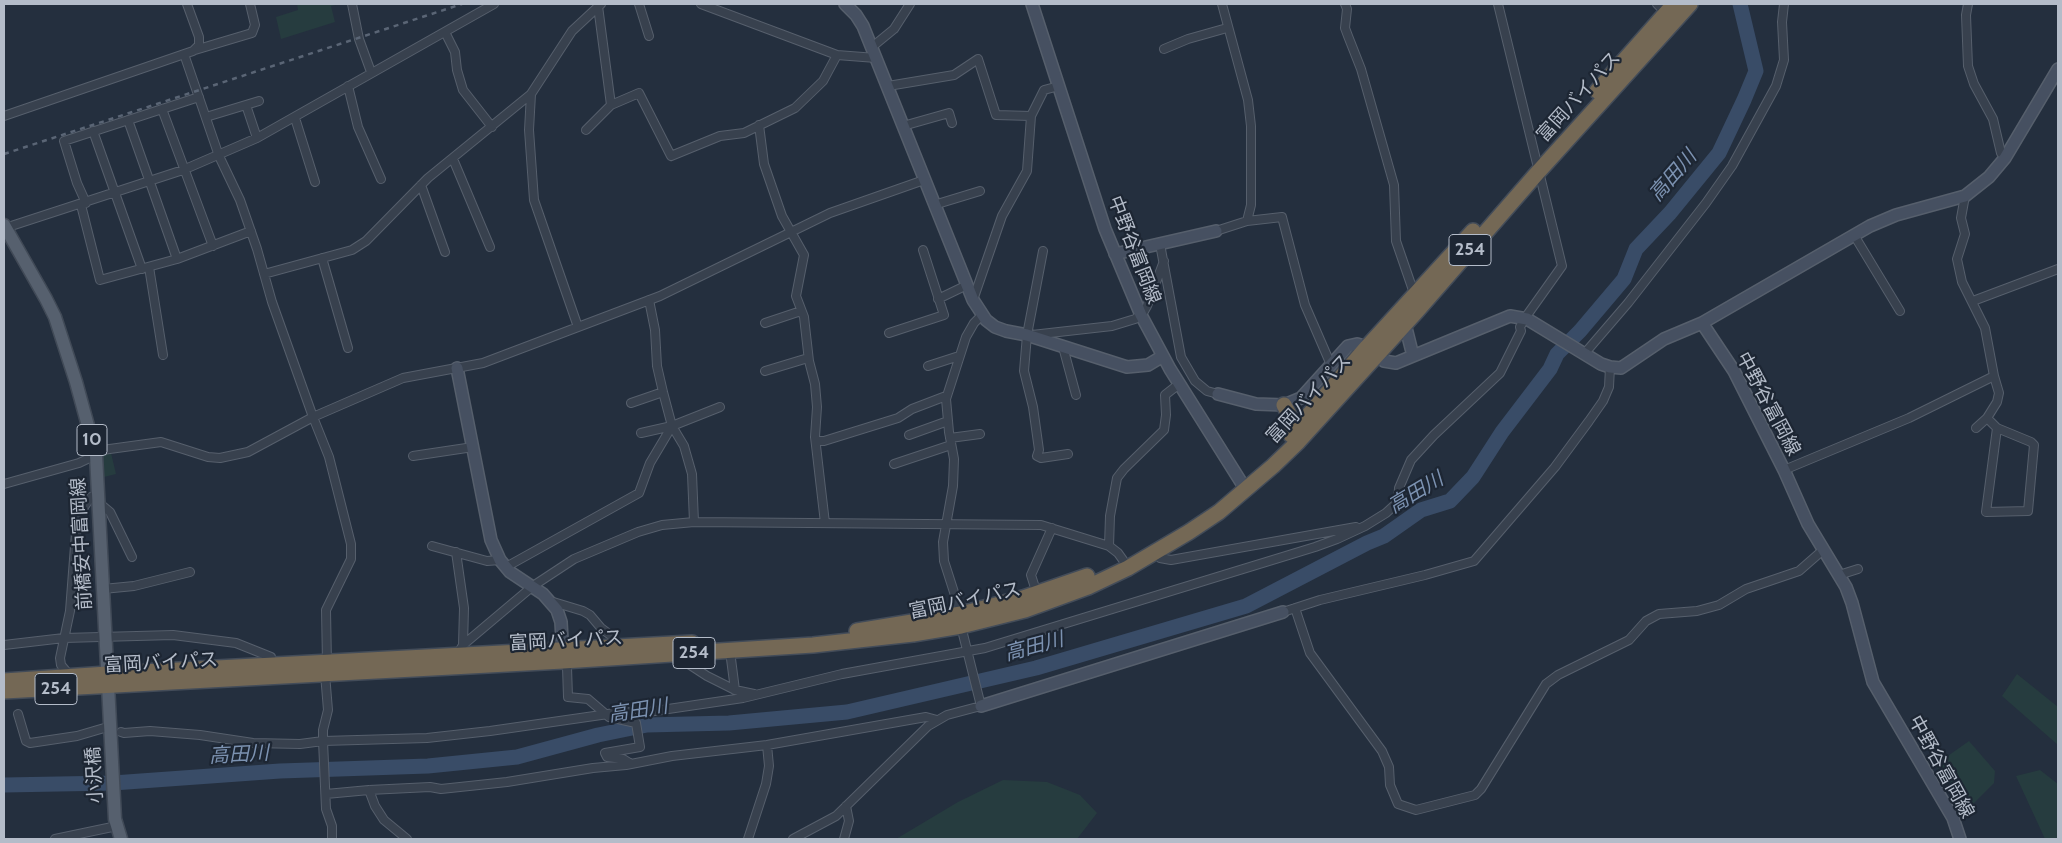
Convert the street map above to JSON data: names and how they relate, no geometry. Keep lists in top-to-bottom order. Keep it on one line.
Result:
{"streets":{"highway":["富岡バイパス","254"],"main road":["10","前橋安中富岡線","小沢橋"],"street":["中野谷富岡線"]},"crossings":[["富岡バイパス","中野谷富岡線"],["富岡バイパス","前橋安中富岡線"],["10","小沢橋"],["前橋安中富岡線","小沢橋"]],"water":["高田川"]}
